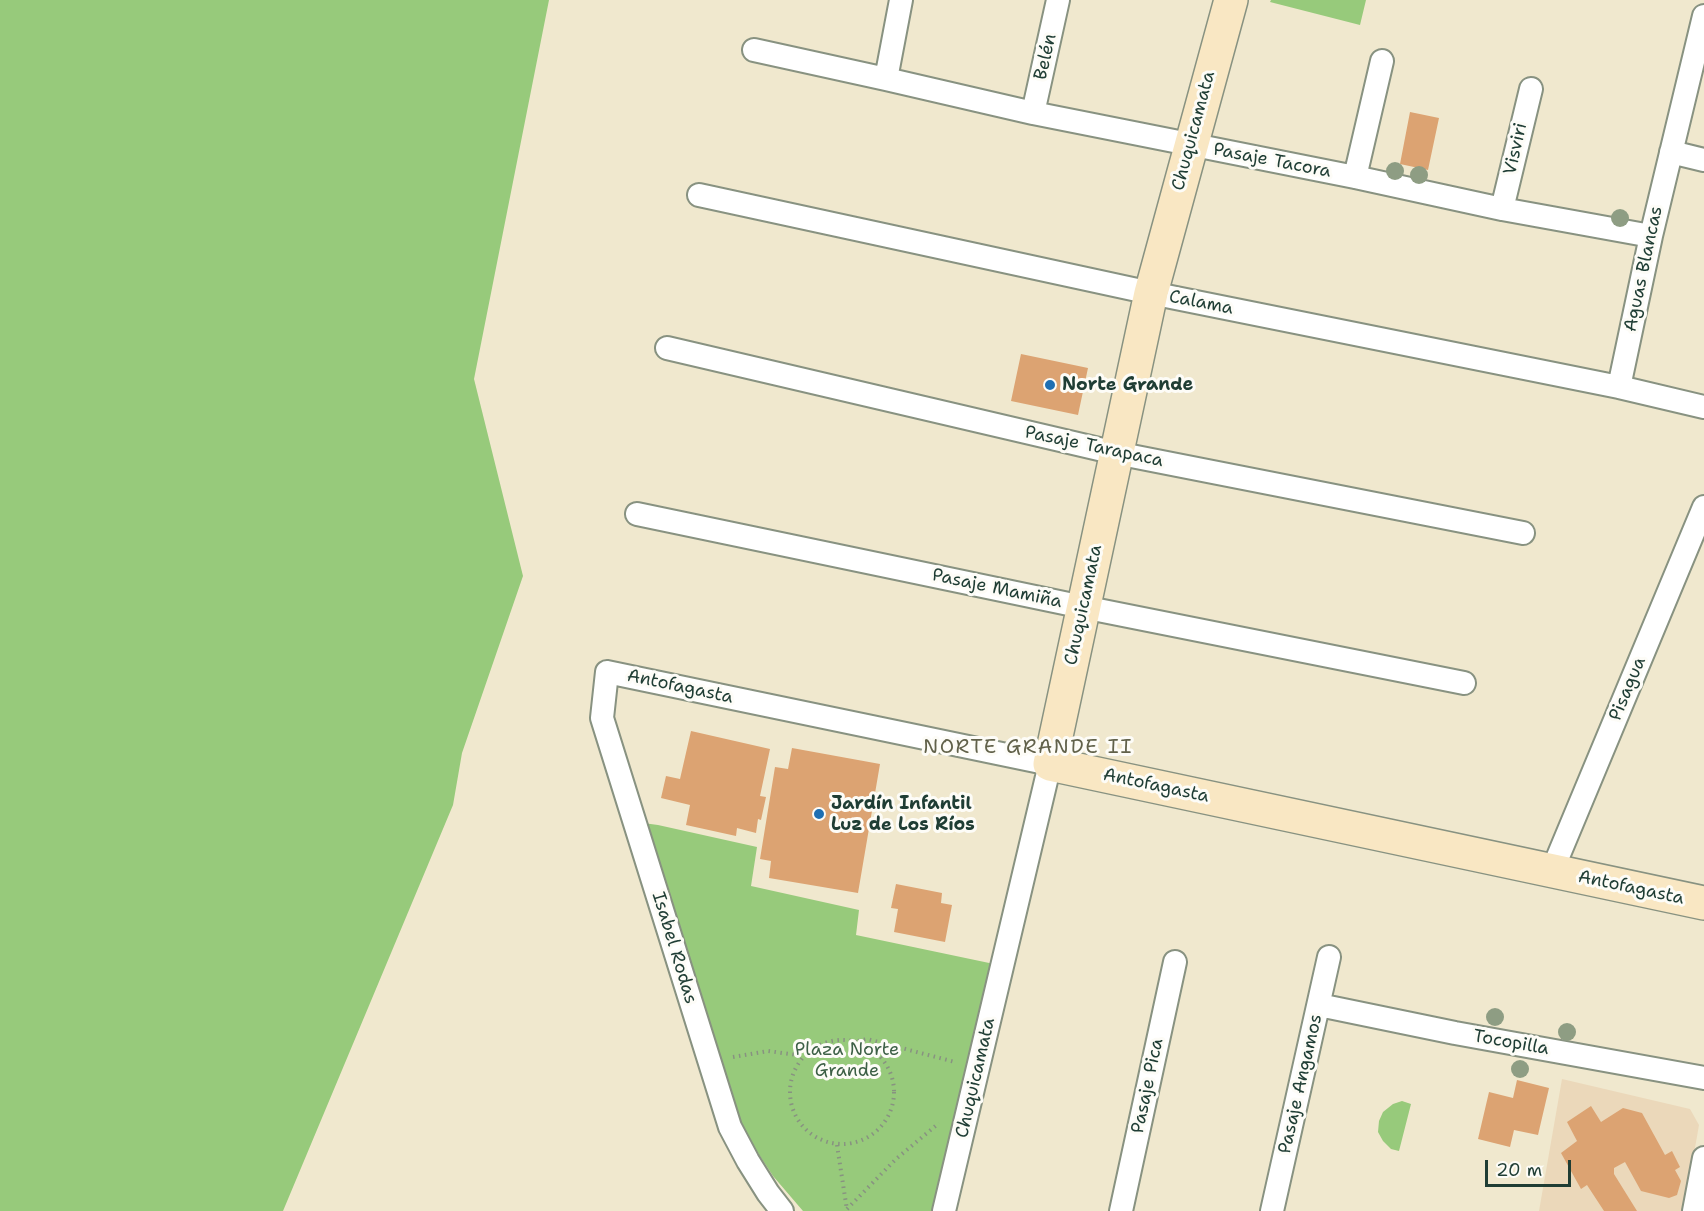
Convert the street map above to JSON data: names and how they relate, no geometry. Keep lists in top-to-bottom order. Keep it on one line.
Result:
{"streets":{"street":["Belén","Chuquicamata","Visviri","Pasaje Tacora","Aguas Blancas","Calama","Pasaje Tarapaca","Pasaje Mamiña","Antofagasta","Pisagua","Isabel Rodas","Tocopilla","Pasaje Angamos","Pasaje Pica"]},"crossings":[["Belén","Pasaje Tacora"],["Chuquicamata","Pasaje Tacora"],["Chuquicamata","Calama"],["Chuquicamata","Pasaje Tarapaca"],["Chuquicamata","Pasaje Mamiña"],["Chuquicamata","Antofagasta"],["Visviri","Pasaje Tacora"],["Pasaje Tacora","Aguas Blancas"],["Aguas Blancas","Calama"],["Antofagasta","Pisagua"],["Antofagasta","Isabel Rodas"],["Tocopilla","Pasaje Angamos"]],"districts":["NORTE GRANDE II"],"parks":["Plaza Norte Grande"],"places":["Norte Grande","Jardín Infantil Luz de Los Ríos"],"scale_bar":"20 m"}
